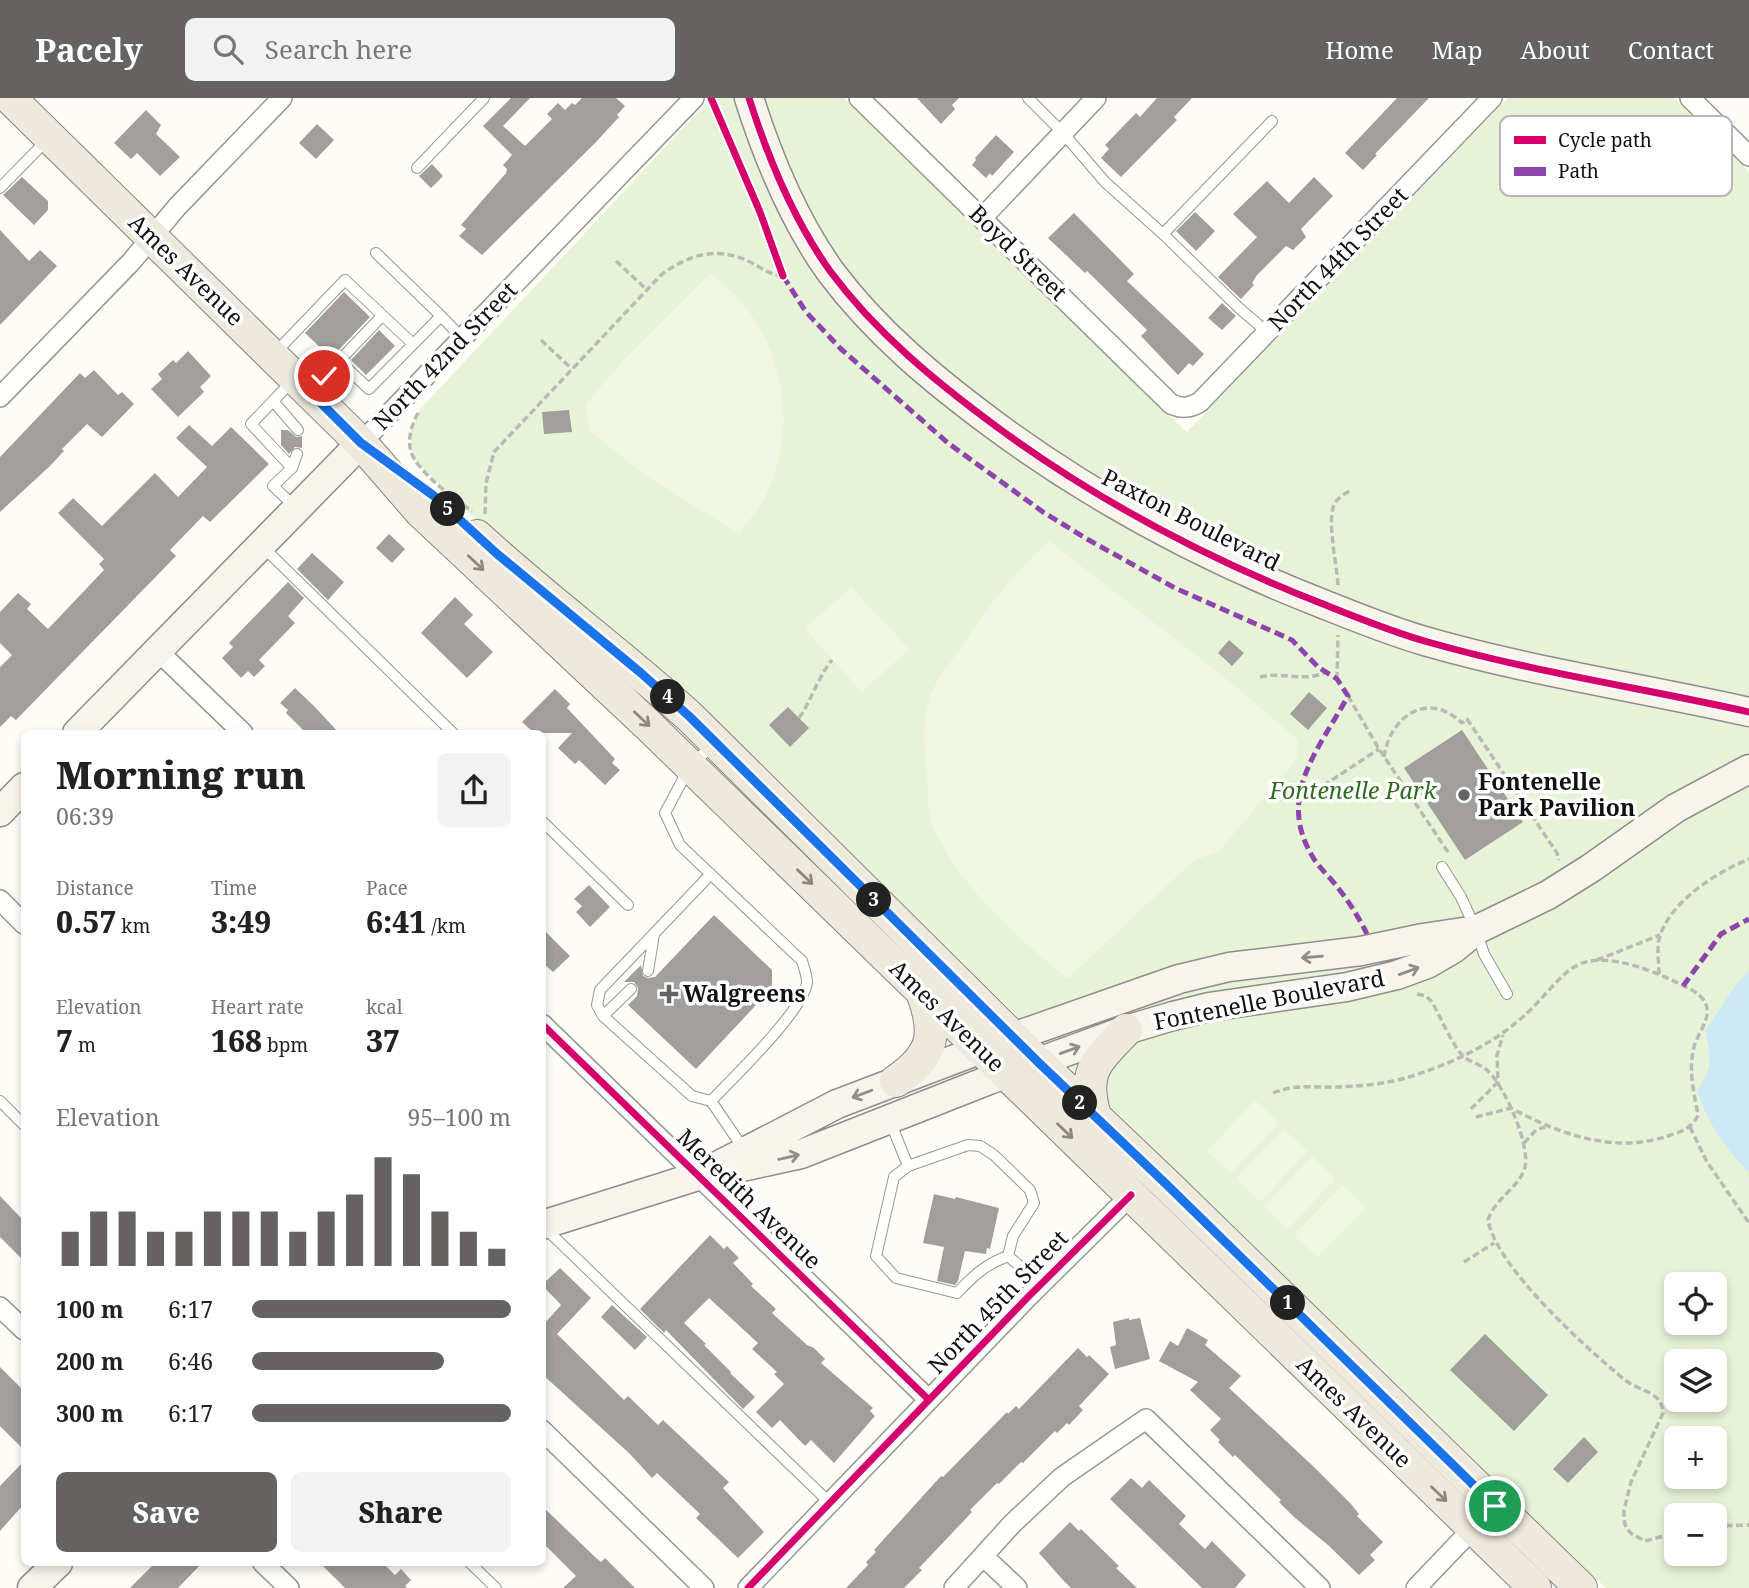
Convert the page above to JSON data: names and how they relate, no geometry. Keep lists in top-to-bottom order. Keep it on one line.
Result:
{"streets":{"main road":["Ames Avenue","North 42nd Street","Paxton Boulevard","Fontenelle Boulevard"],"street":["Boyd Street","North 44th Street","Meredith Avenue","North 45th Street"]},"crossings":[["Boyd Street","North 44th Street"],["Ames Avenue","North 42nd Street"],["Ames Avenue","Fontenelle Boulevard"],["Ames Avenue","North 45th Street"],["Fontenelle Boulevard","Meredith Avenue"],["Meredith Avenue","North 45th Street"]],"parks":["Fontenelle Park"],"places":{"other":["Fontenelle Park Pavilion"],"health":["Walgreens"]},"legend":["Cycle path","Path"],"page":{"header":"Pacely","search":"Search here","nav":["Home","Map","About","Contact"],"pins":["5","4","3","2","1"],"heading":["Morning run","06:39"],"stats":[["Distance","0.57 km"],["Time","3:49"],["Pace","6:41 /km"],["Elevation","7 m"],["Heart rate","168 bpm"],["kcal","37"]],"chart":["Elevation","95–100 m"],"map_buttons":["+","−"],"list":[{"name":"100 m","note":"6:17"},{"name":"200 m","note":"6:46"},{"name":"300 m","note":"6:17"}],"buttons":["Save","Share"]}}
